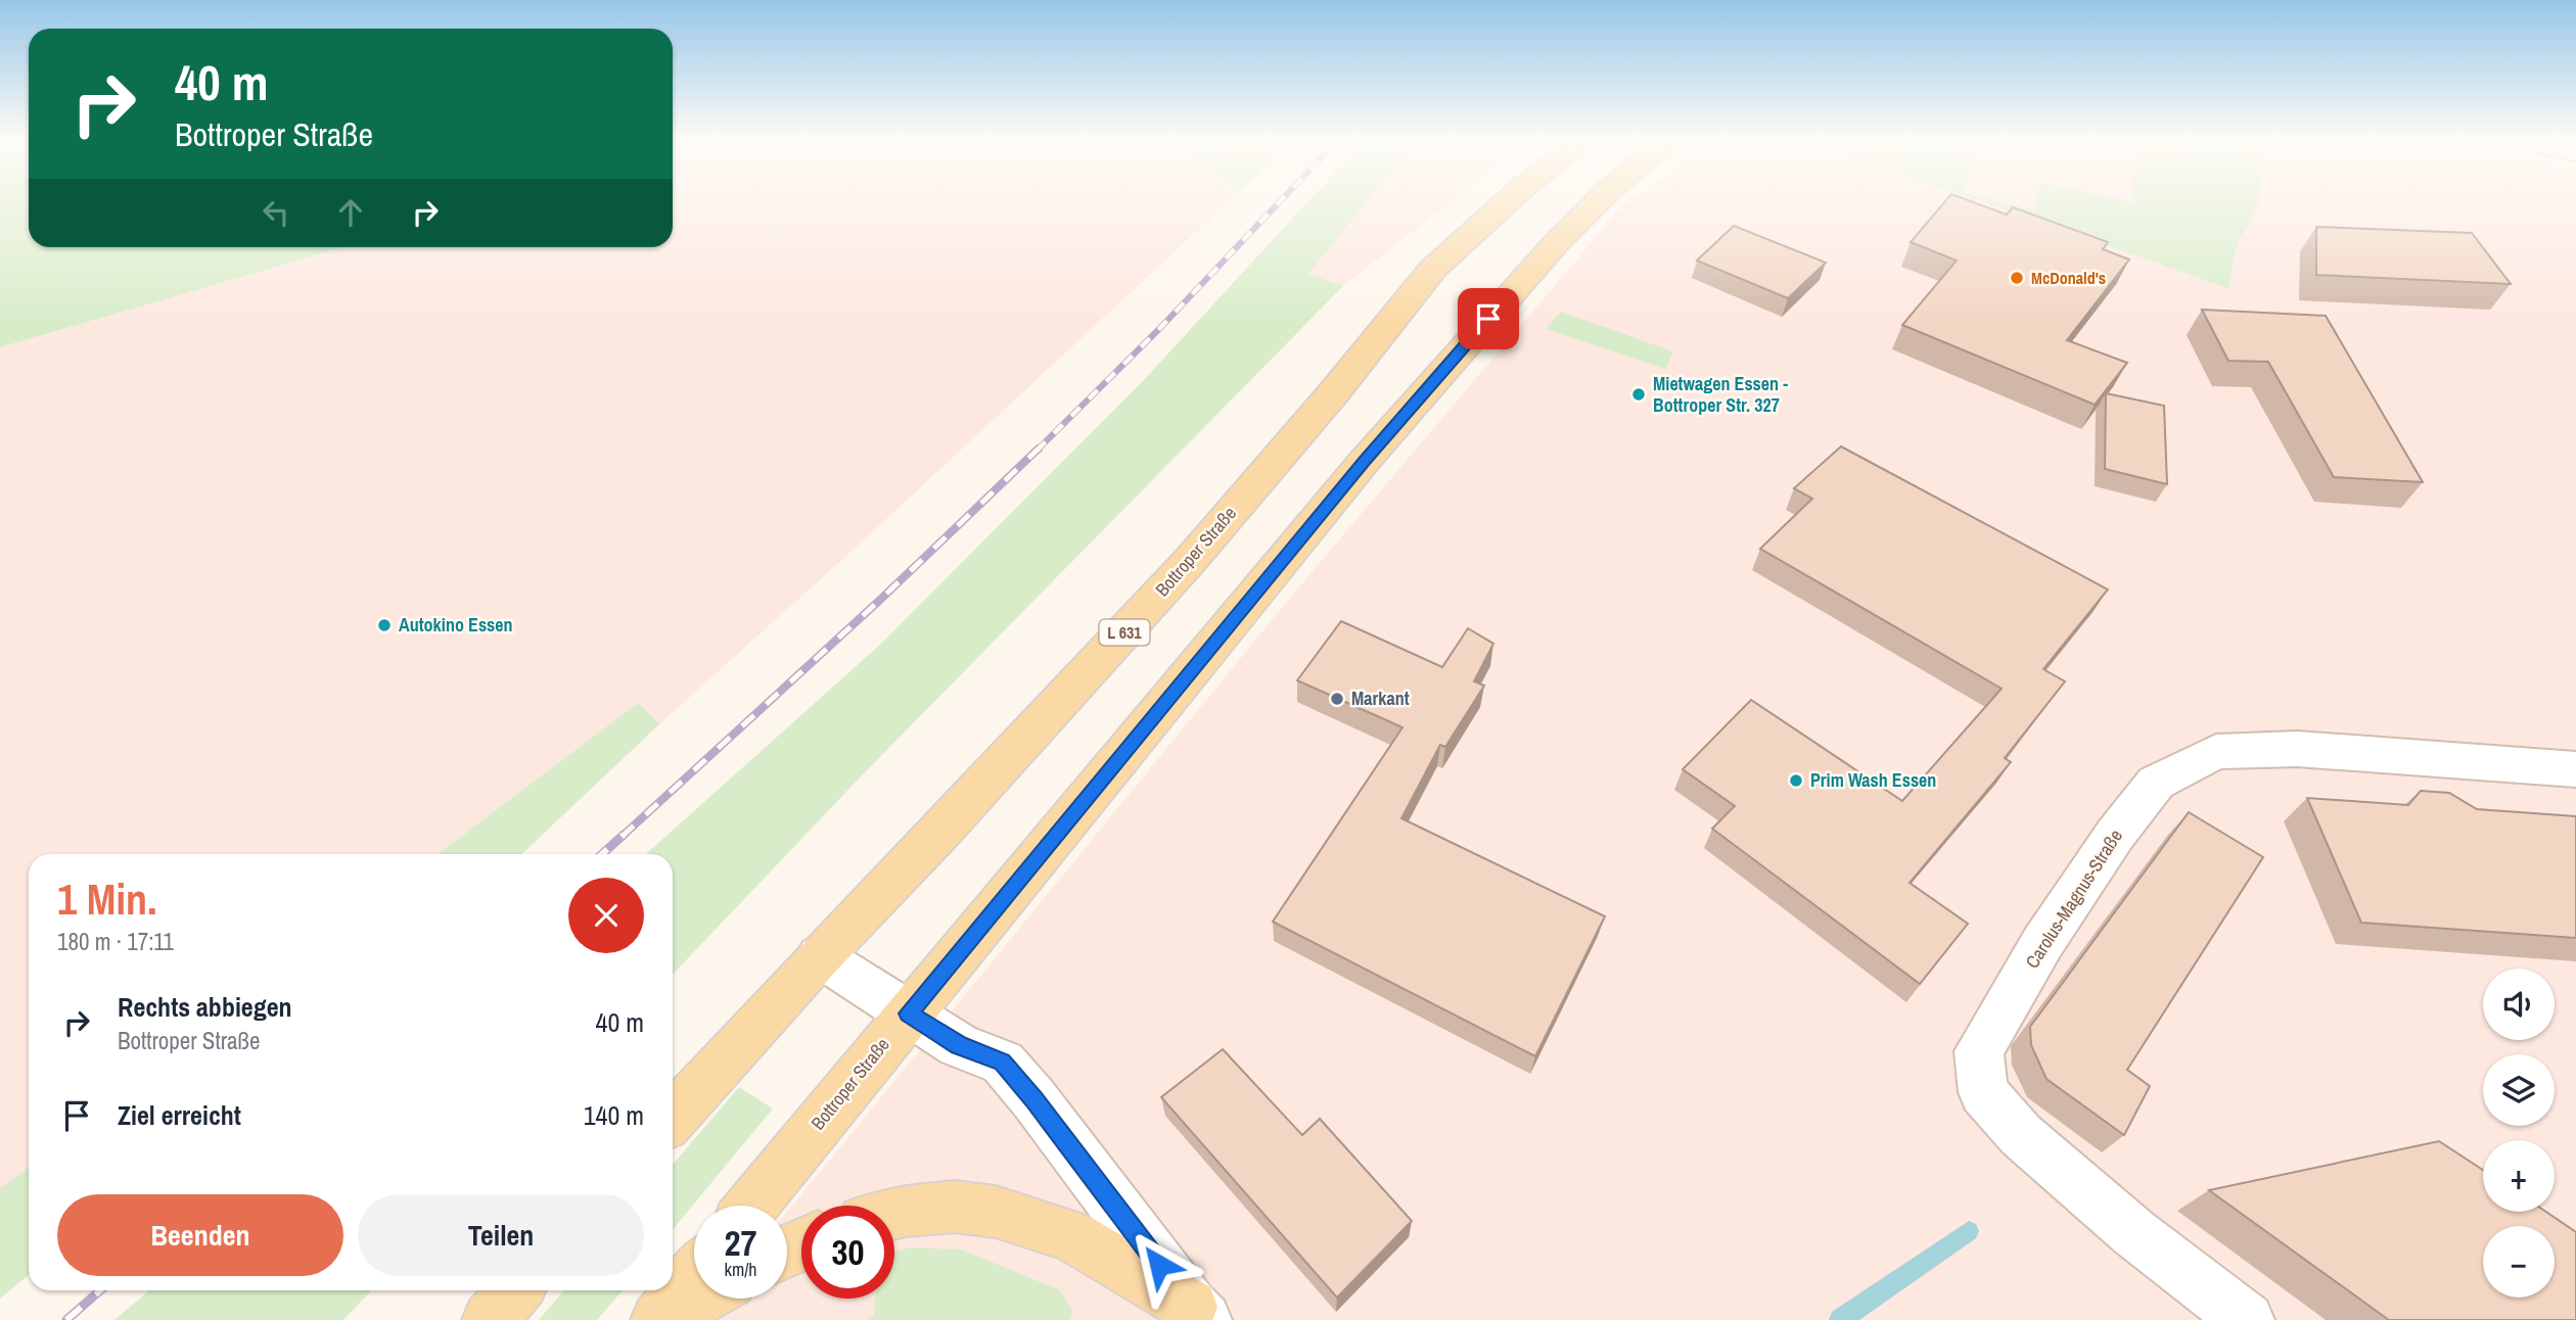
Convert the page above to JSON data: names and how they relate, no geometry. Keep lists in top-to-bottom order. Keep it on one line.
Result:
{"streets":{"main road":["Bottroper Straße","L 631"],"street":["Carolus-Magnus-Straße"]},"places":["McDonald's","Mietwagen Essen - Bottroper Str. 327","Autokino Essen","Markant","Prim Wash Essen"],"page":{"turn":["40 m","Bottroper Straße"],"heading":["1 Min.","180 m · 17:11"],"map_buttons":["+","−"],"list":[{"name":"Rechts abbiegen","note":"Bottroper Straße","value":"40 m"},{"name":"Ziel erreicht","value":"140 m"}],"buttons":["Beenden","Teilen"],"speed":"27 km/h","limit":"30"}}
